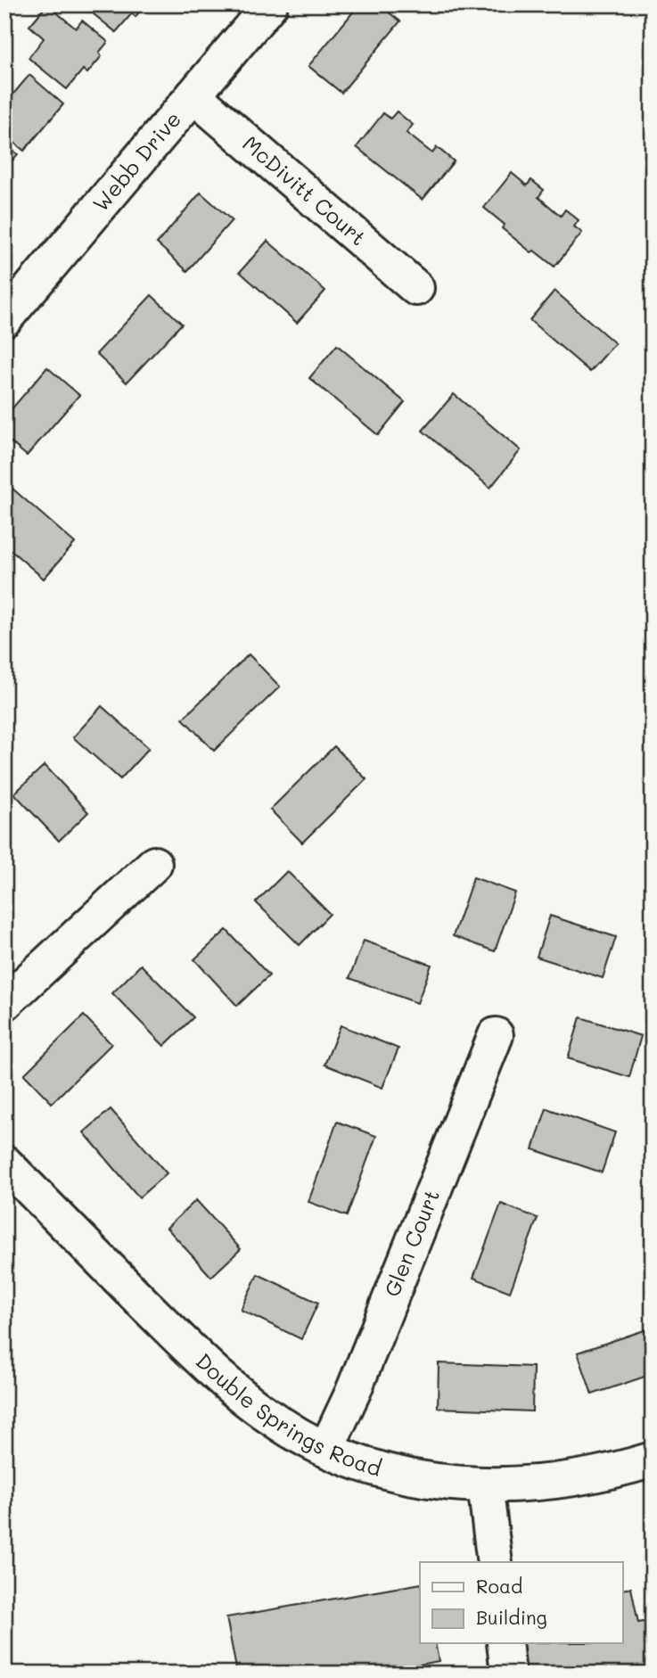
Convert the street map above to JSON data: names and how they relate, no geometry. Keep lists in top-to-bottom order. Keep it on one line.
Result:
{"streets":{"street":["Webb Drive","McDivitt Court","Glen Court","Double Springs Road"]},"crossings":[["Webb Drive","McDivitt Court"],["Glen Court","Double Springs Road"]],"legend":["Road","Building"]}
